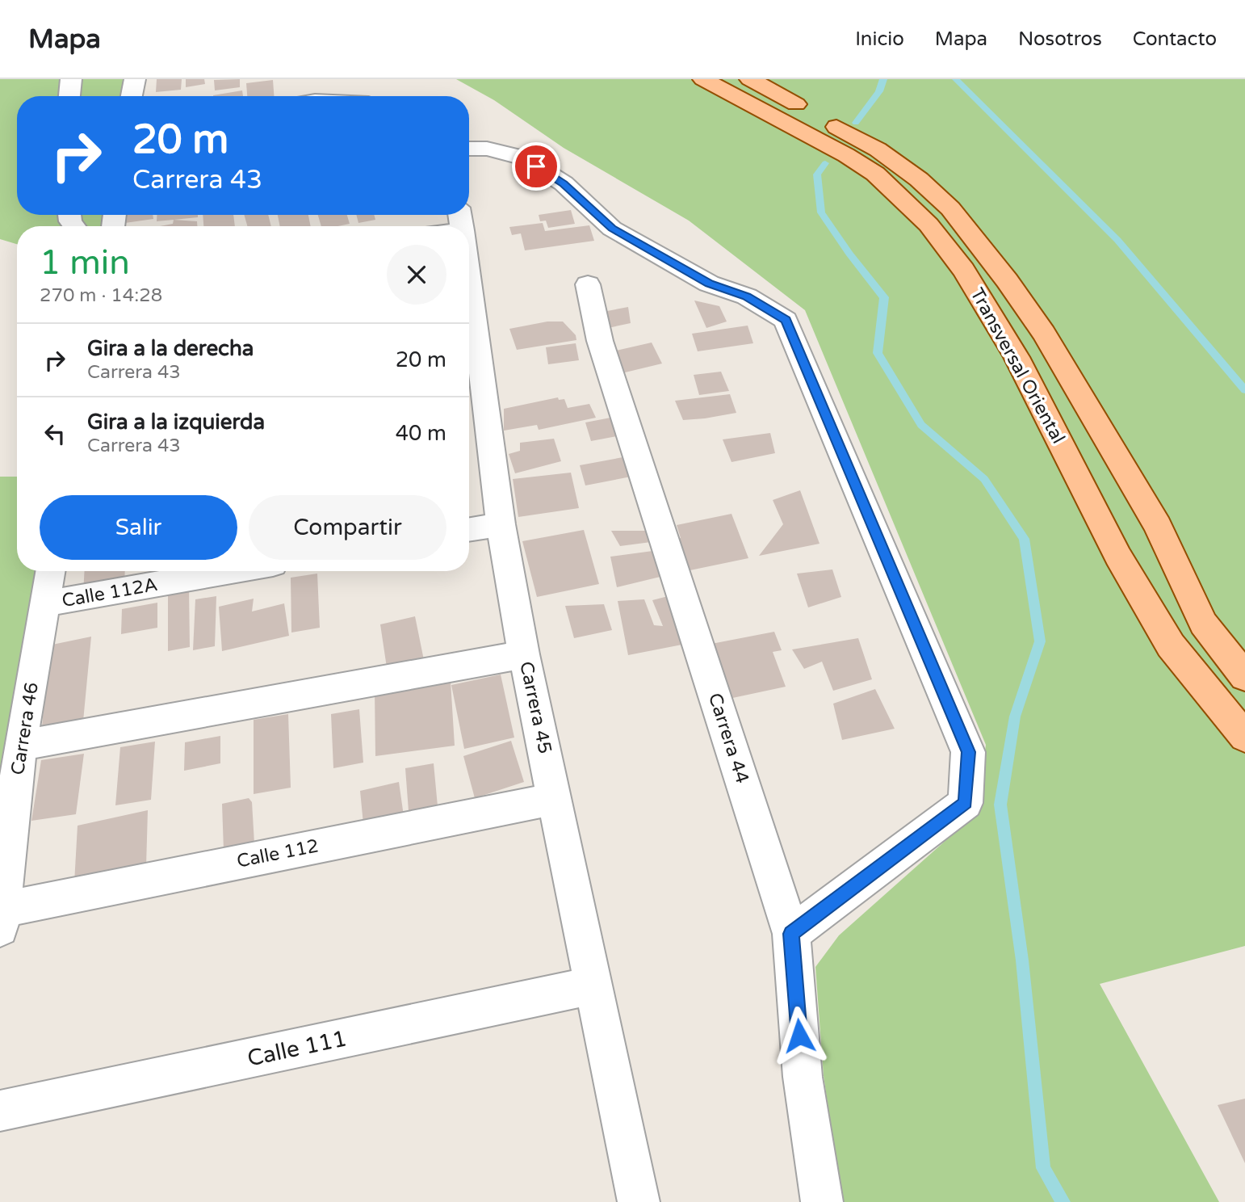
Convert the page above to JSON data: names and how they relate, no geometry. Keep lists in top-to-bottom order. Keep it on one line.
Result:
{"streets":{"main road":["Transversal Oriental"],"street":["Calle 112A","Carrera 45","Carrera 46","Carrera 44","Calle 112","Calle 111"]},"crossings":[["Calle 112A","Carrera 46"],["Carrera 45","Calle 112"],["Carrera 45","Calle 111"],["Carrera 46","Calle 112"]],"page":{"header":"Mapa","nav":["Inicio","Mapa","Nosotros","Contacto"],"turn":["20 m","Carrera 43"],"heading":["1 min","270 m · 14:28"],"list":[{"name":"Gira a la derecha","note":"Carrera 43","value":"20 m"},{"name":"Gira a la izquierda","note":"Carrera 43","value":"40 m"}],"buttons":["Salir","Compartir"]}}
